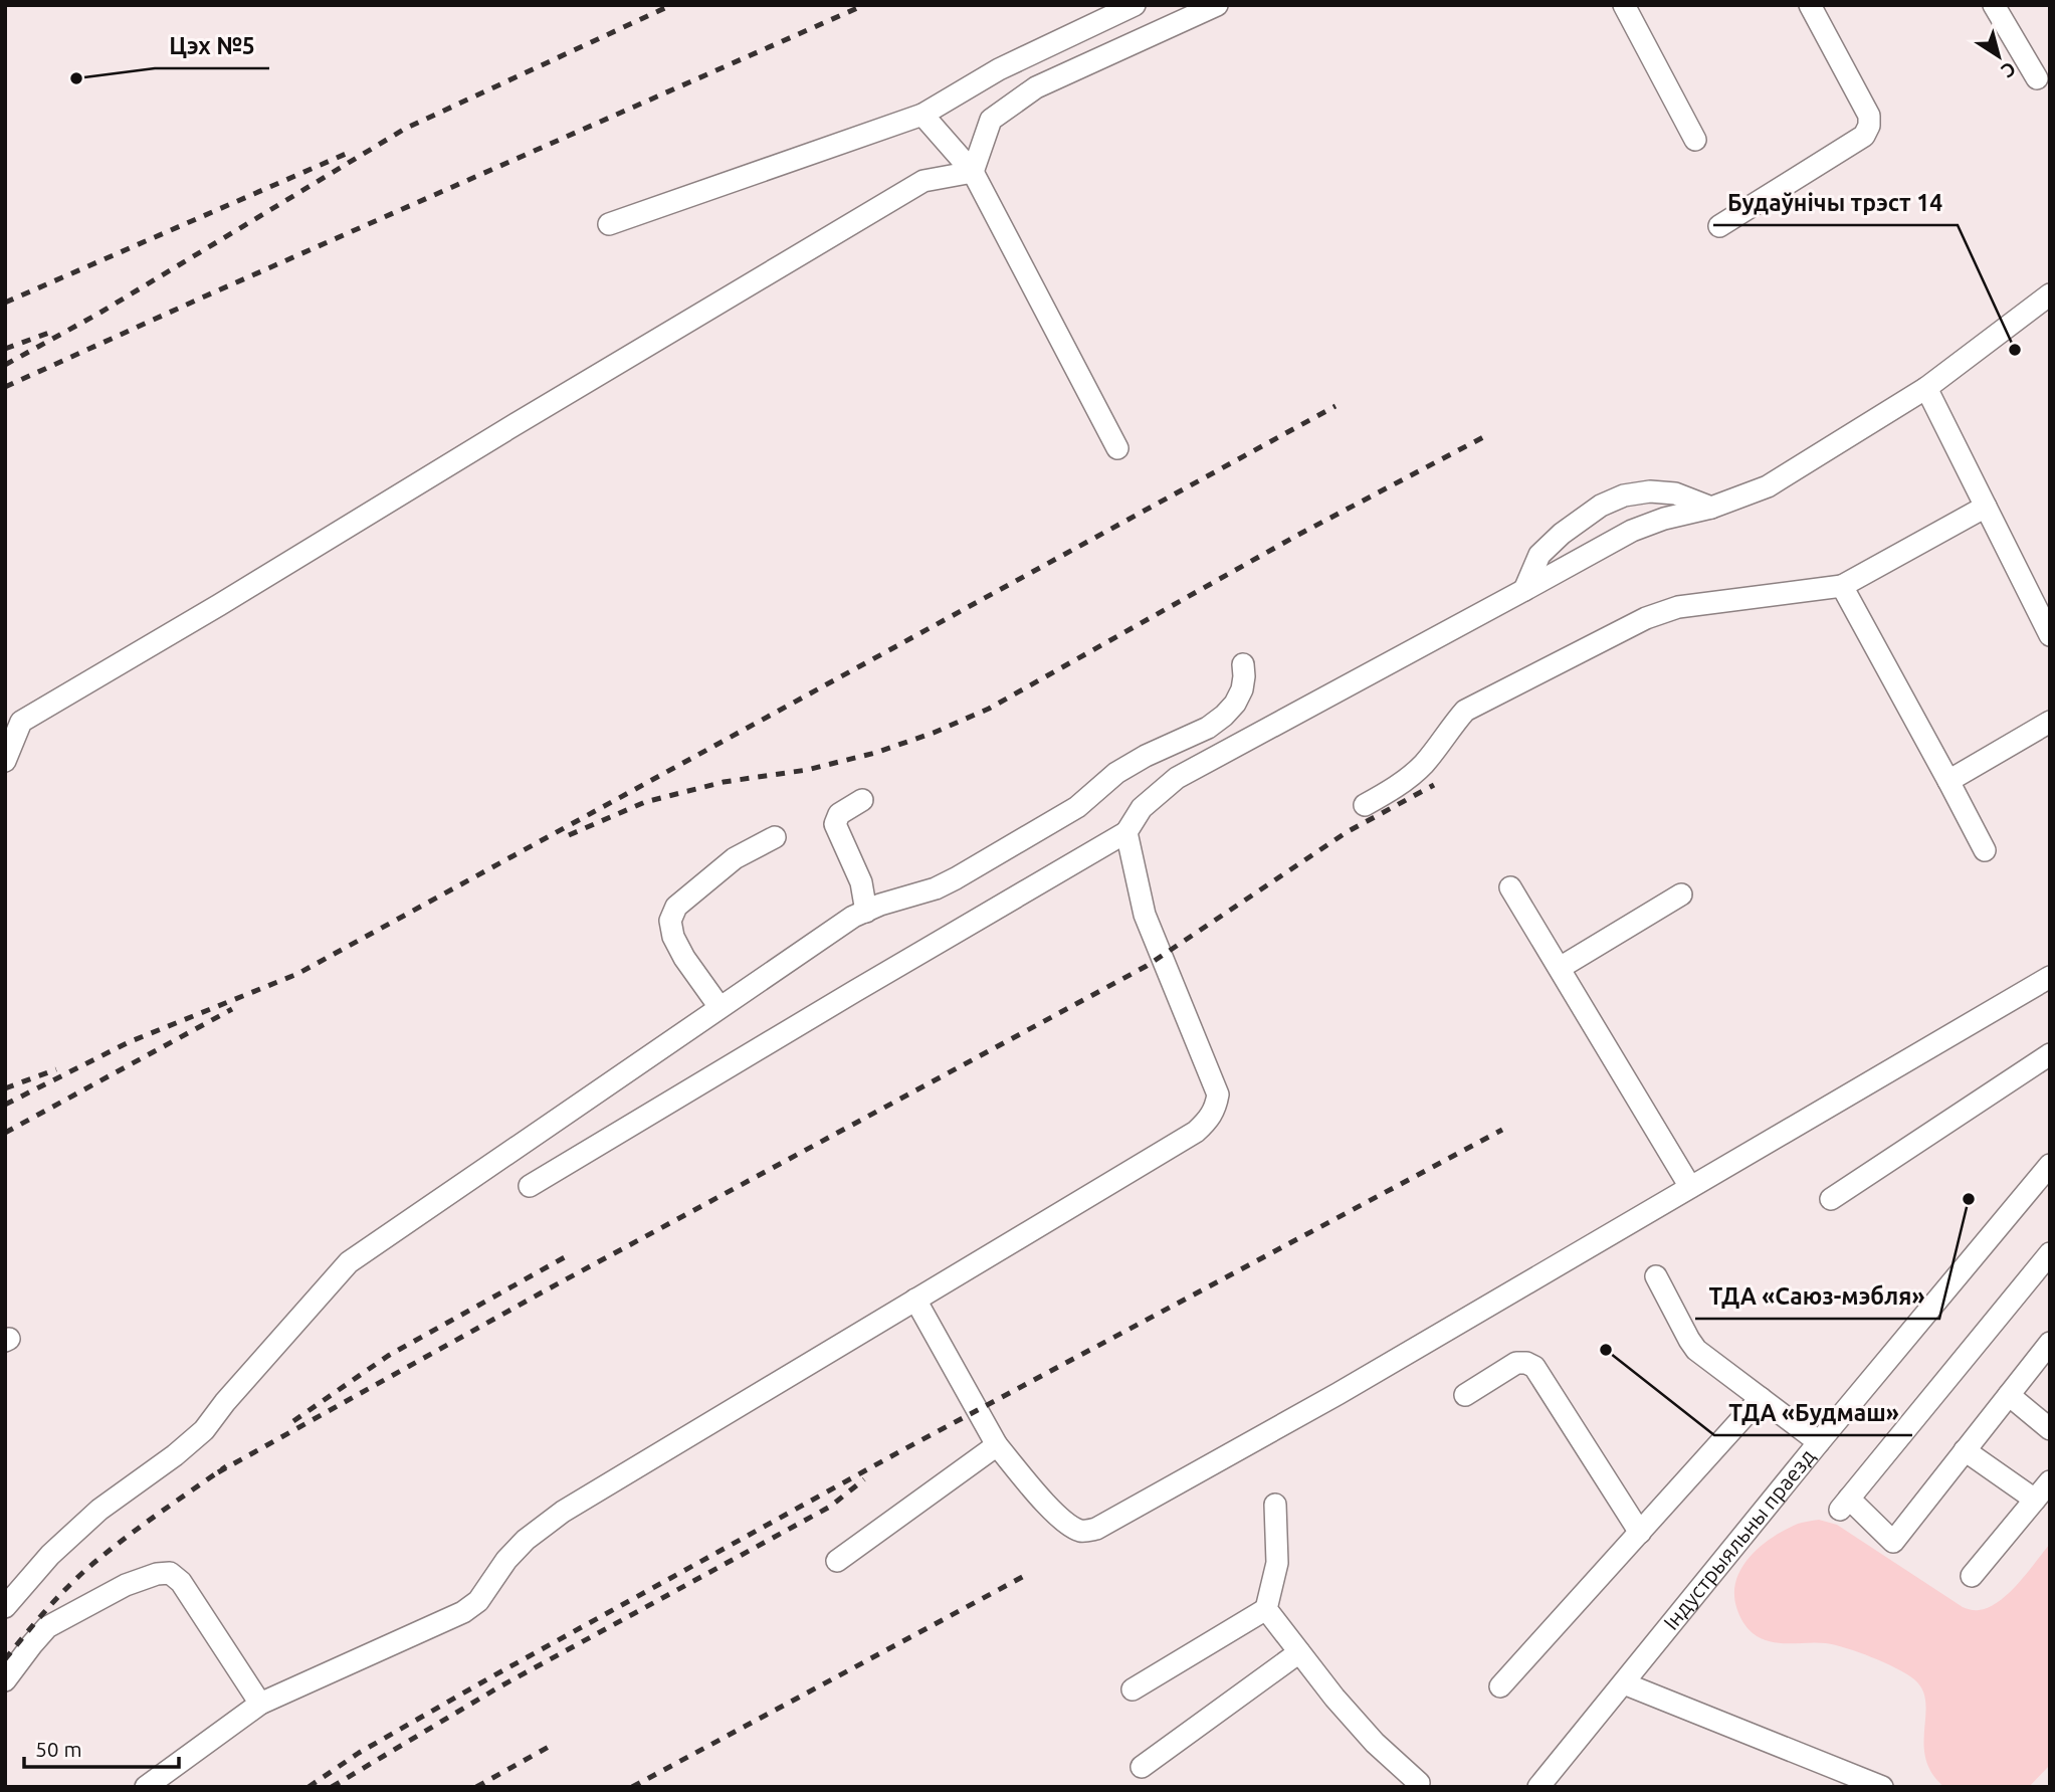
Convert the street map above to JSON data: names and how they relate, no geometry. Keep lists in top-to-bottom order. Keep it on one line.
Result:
{"streets":{"street":["Індустрыяльны праезд"]},"places":["Цэх №5","Будаўнічы трэст 14","ТДА «Саюз-мэбля»","ТДА «Будмаш»"],"scale_bar":"50 m","north":"bottom right"}
